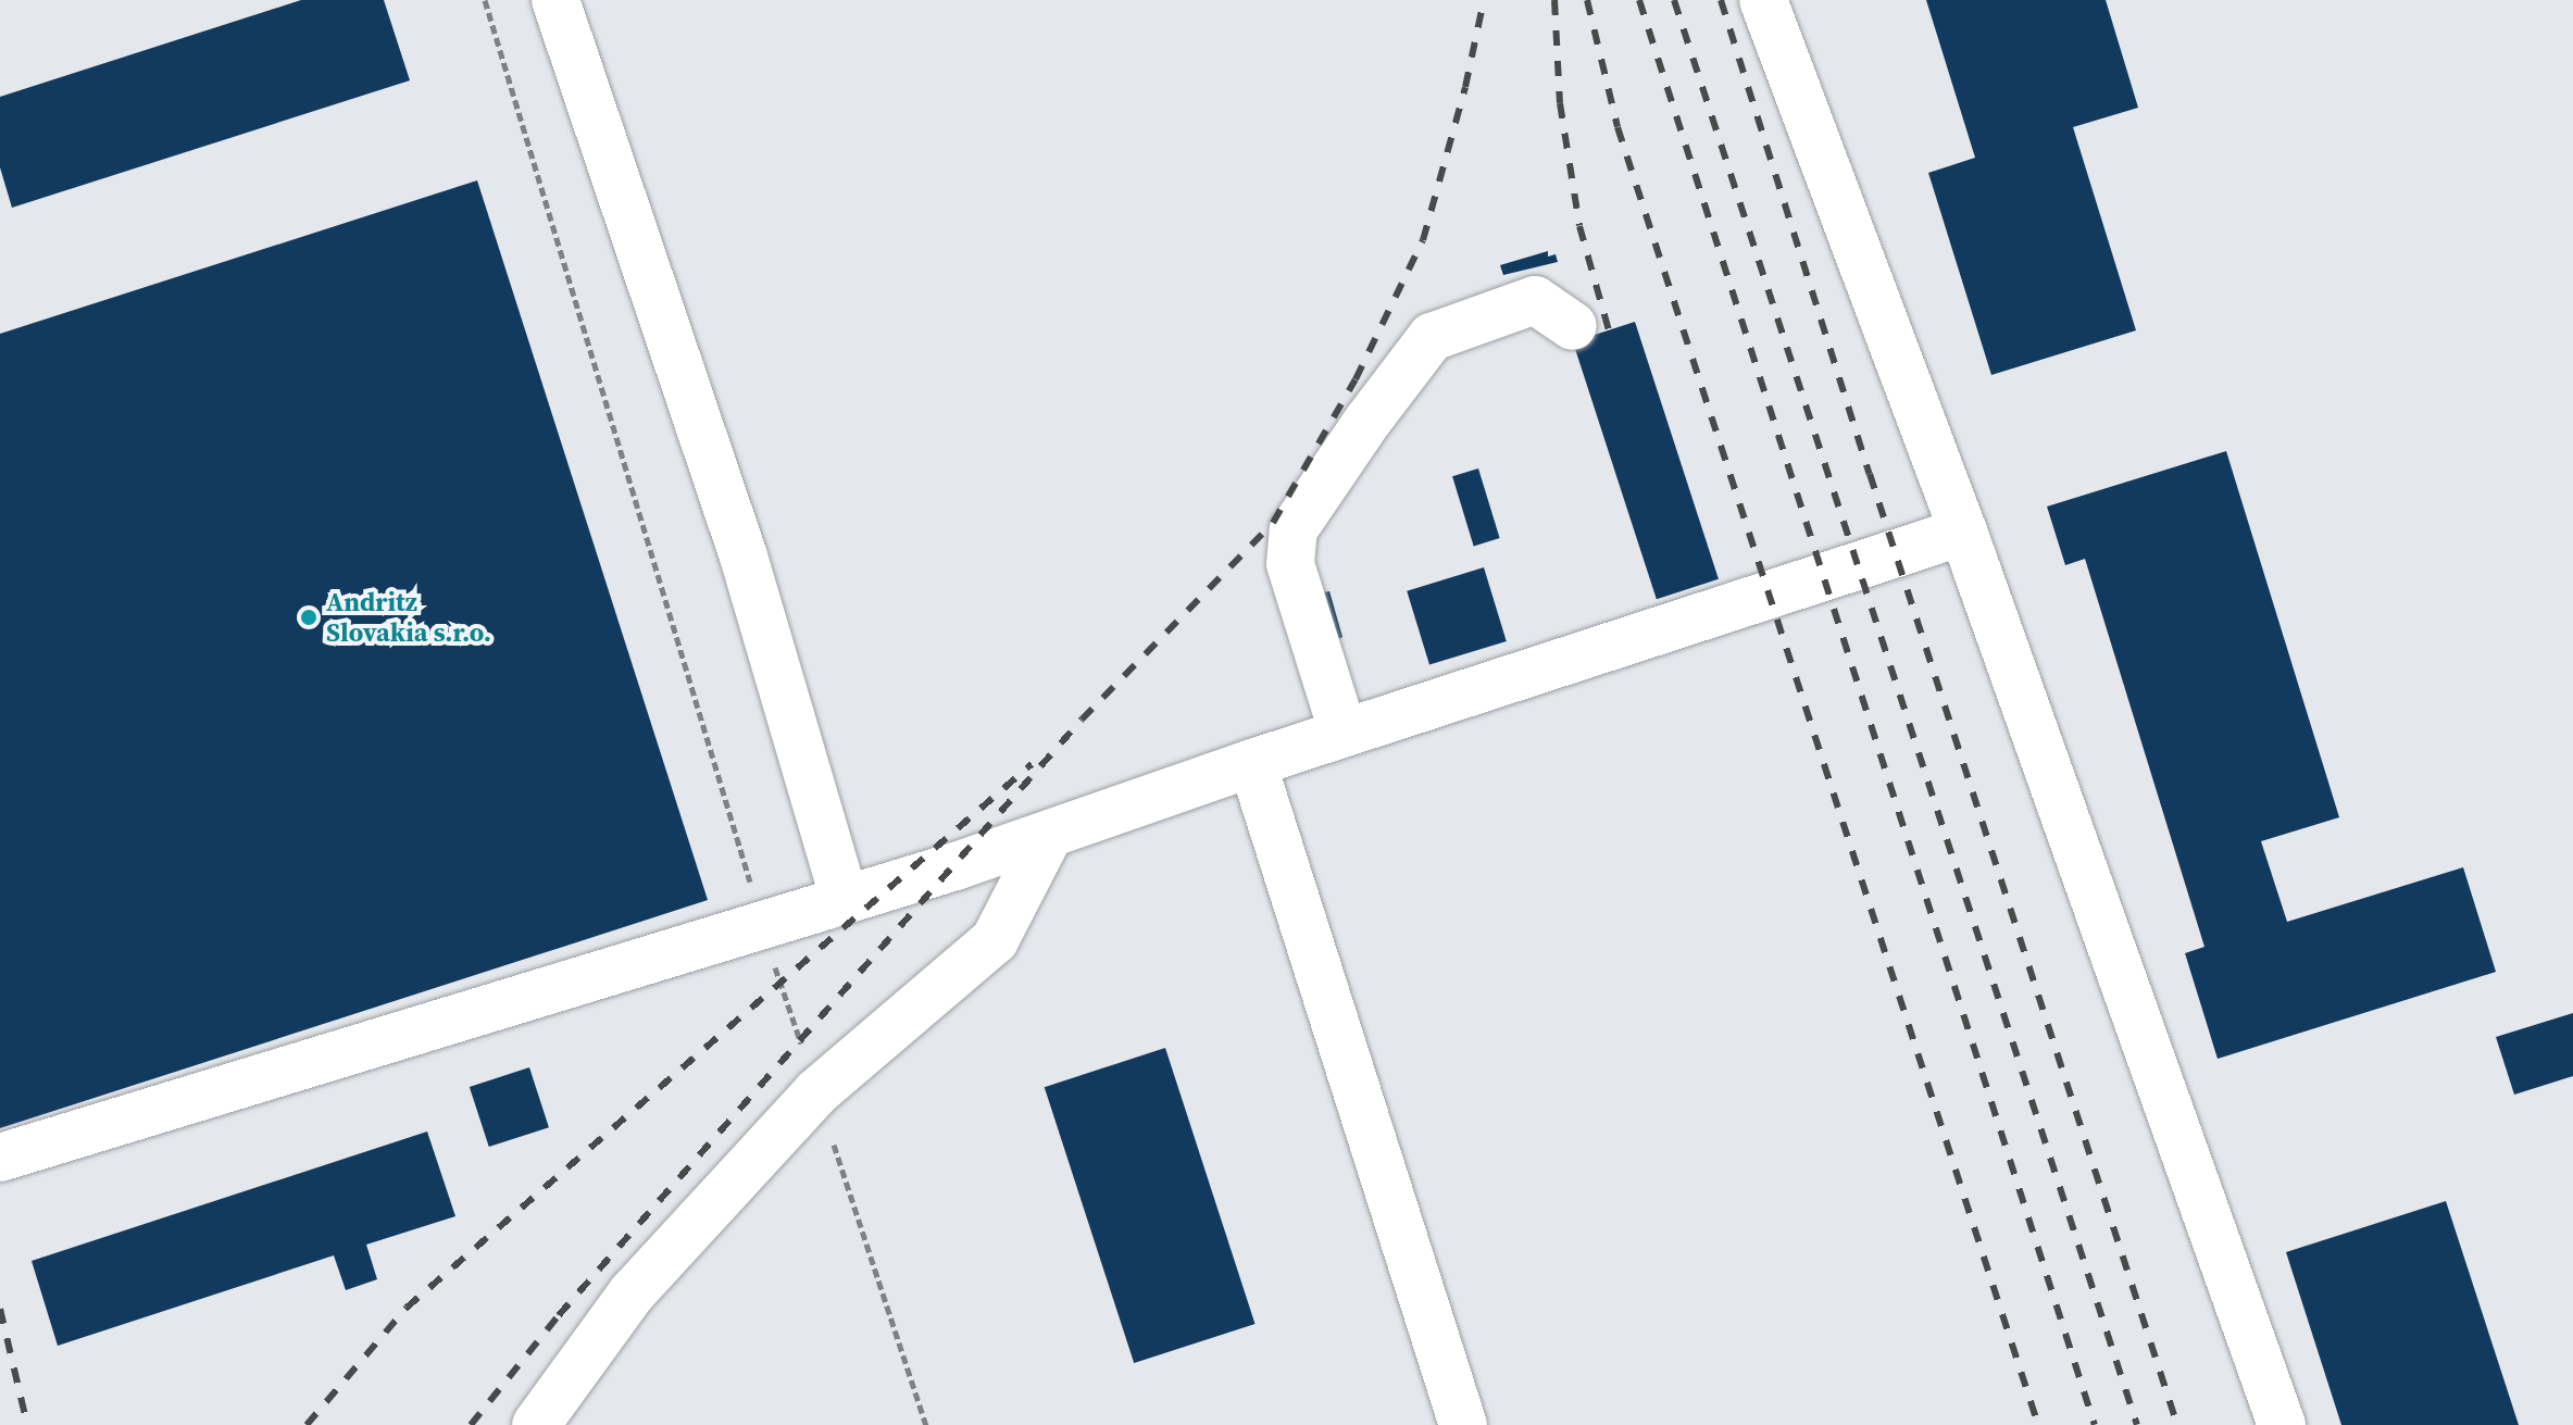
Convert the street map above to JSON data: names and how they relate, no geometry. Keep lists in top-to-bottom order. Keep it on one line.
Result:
{"places":["Andritz Slovakia s.r.o."]}
